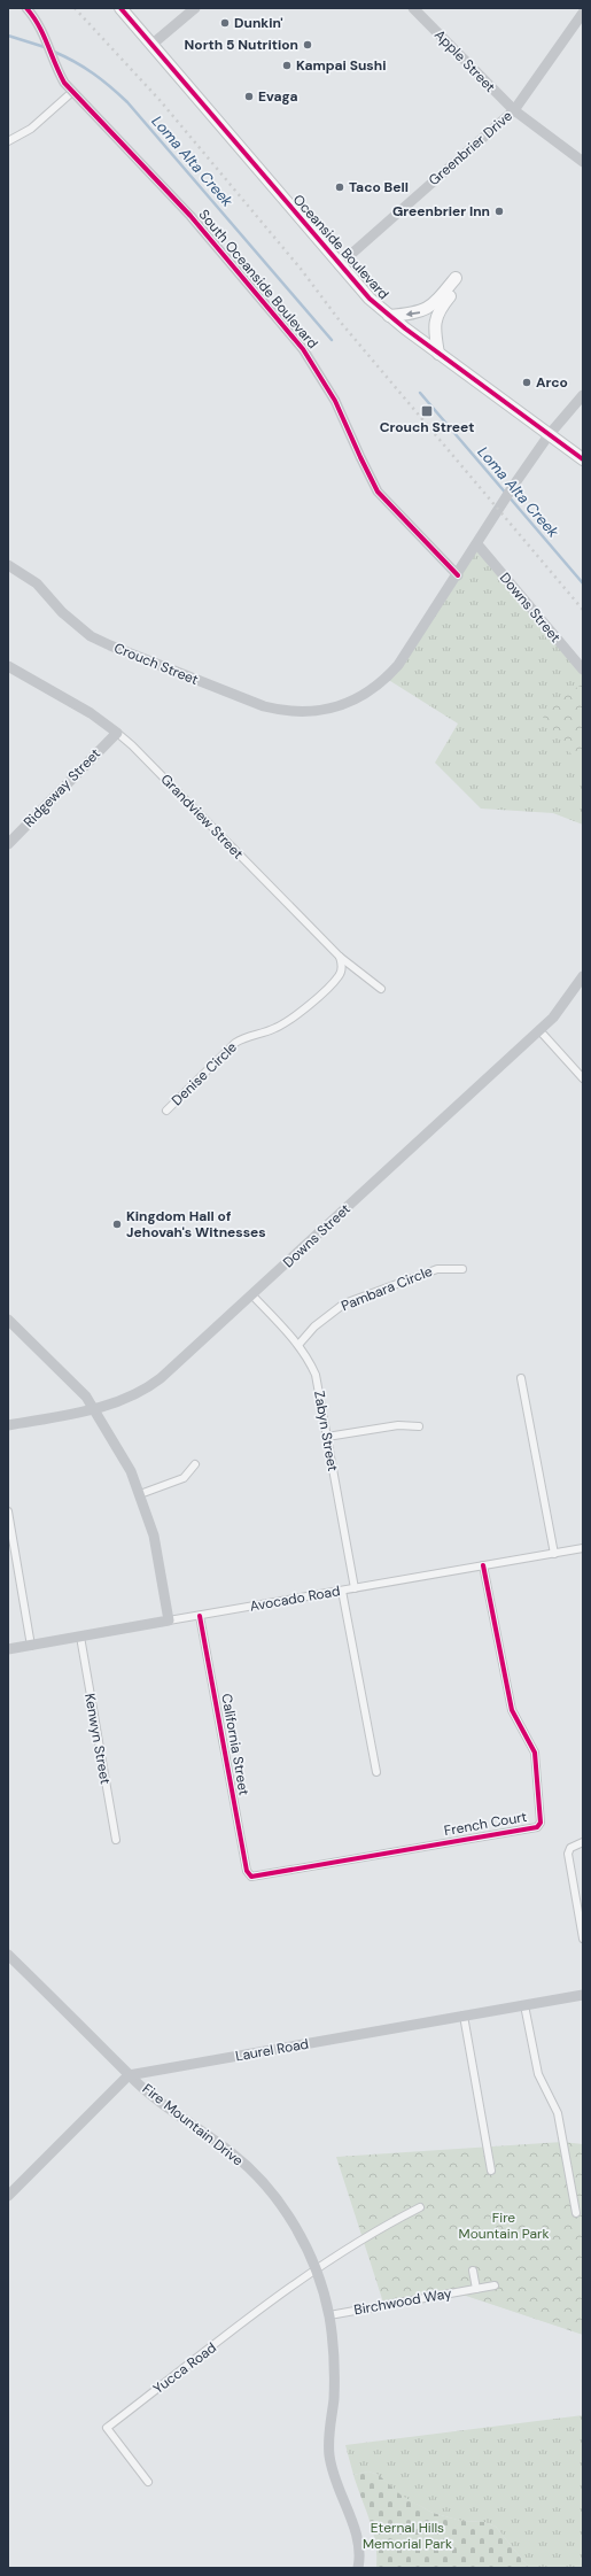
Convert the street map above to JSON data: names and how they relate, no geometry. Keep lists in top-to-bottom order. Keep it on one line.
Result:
{"streets":{"main road":["Oceanside Boulevard"],"street":["Apple Street","Greenbrier Drive","South Oceanside Boulevard","Downs Street","Crouch Street","Ridgeway Street","Grandview Street","Denise Circle","Pambara Circle","Zabyn Street","Avocado Road","Kenwyn Street","California Street","French Court","Laurel Road","Fire Mountain Drive","Birchwood Way","Yucca Road"]},"crossings":[["Apple Street","Greenbrier Drive"],["Greenbrier Drive","Oceanside Boulevard"],["Oceanside Boulevard","Crouch Street"],["South Oceanside Boulevard","Crouch Street"],["Downs Street","Crouch Street"],["Downs Street","Zabyn Street"],["Ridgeway Street","Grandview Street"],["Grandview Street","Denise Circle"],["Pambara Circle","Zabyn Street"],["Zabyn Street","Avocado Road"],["Avocado Road","Kenwyn Street"],["Avocado Road","California Street"],["Avocado Road","French Court"],["California Street","French Court"],["Laurel Road","Fire Mountain Drive"],["Fire Mountain Drive","Birchwood Way"],["Fire Mountain Drive","Yucca Road"]],"water":["Loma Alta Creek"],"parks":["Fire Mountain Park","Eternal Hills Memorial Park"],"places":{"other":["Dunkin'","North 5 Nutrition","Kampai Sushi","Evaga","Taco Bell","Greenbrier Inn","Arco","Kingdom Hall of Jehovah's Witnesses"],"transit":["Crouch Street"]}}
